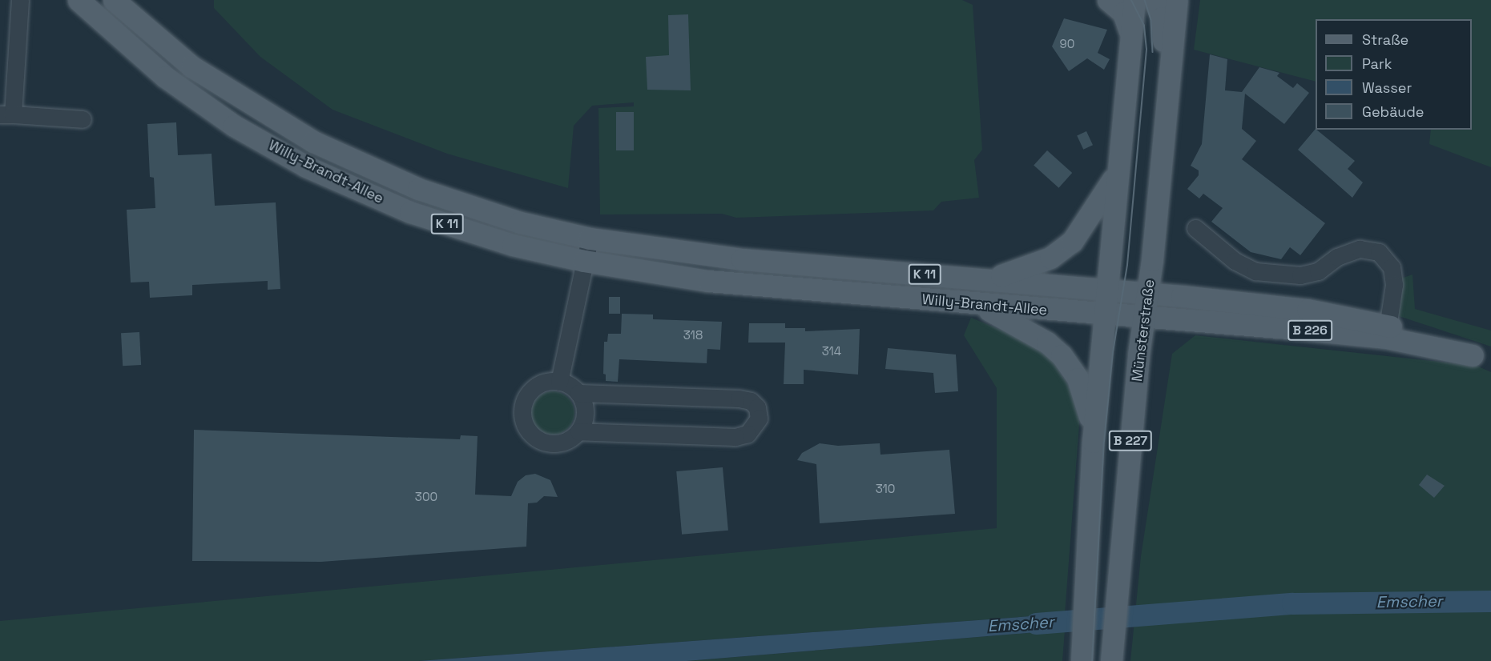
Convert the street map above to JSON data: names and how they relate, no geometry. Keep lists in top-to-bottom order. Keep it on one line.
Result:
{"streets":{"main road":["Willy-Brandt-Allee","K 11","Münsterstraße","B 226","B 227"]},"crossings":[["Willy-Brandt-Allee","Münsterstraße"],["Willy-Brandt-Allee","B 227"]],"water":["Emscher"],"house_numbers":["90","318","314","310","300"],"legend":["Straße","Park","Wasser","Gebäude"]}
